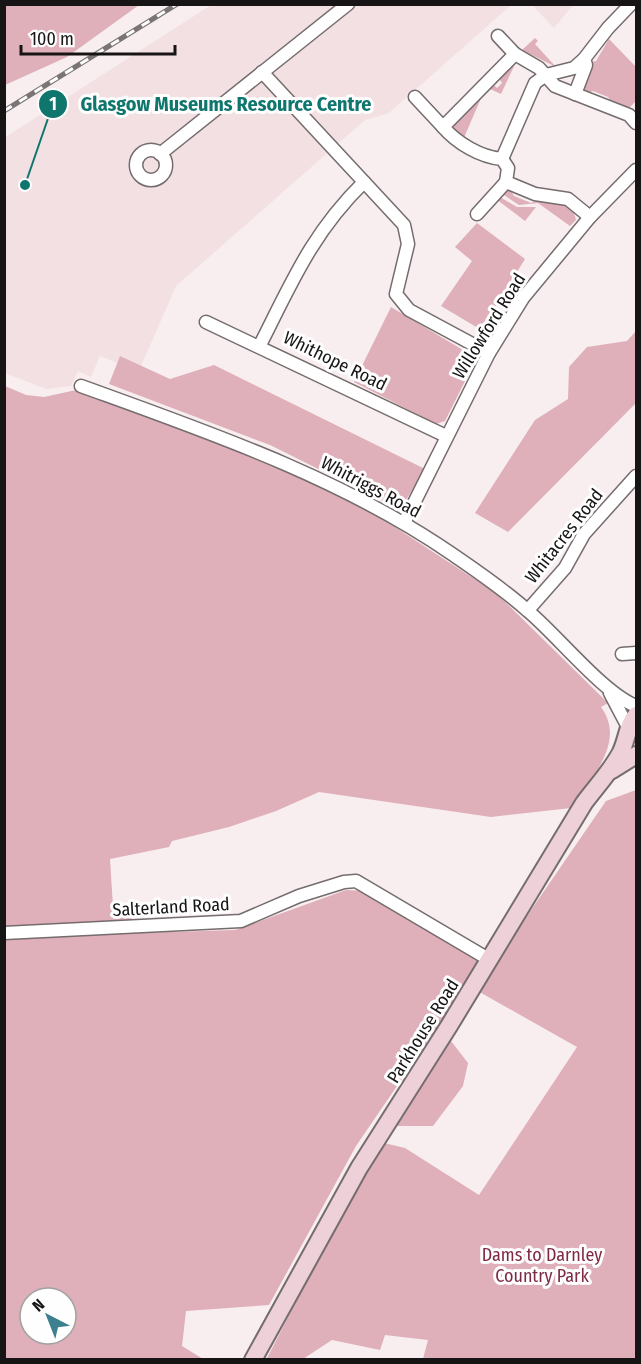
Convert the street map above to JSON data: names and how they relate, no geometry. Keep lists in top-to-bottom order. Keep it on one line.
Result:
{"streets":{"main road":["Parkhouse Road"],"street":["Willowford Road","Whithope Road","Whitriggs Road","Whitacres Road","Salterland Road"]},"crossings":[["Willowford Road","Whithope Road"],["Willowford Road","Whitriggs Road"],["Whitriggs Road","Whitacres Road"],["Whitriggs Road","Parkhouse Road"],["Salterland Road","Parkhouse Road"]],"parks":["Dams to Darnley Country Park"],"places":["Glasgow Museums Resource Centre"],"scale_bar":"100 m","north":"top left"}
